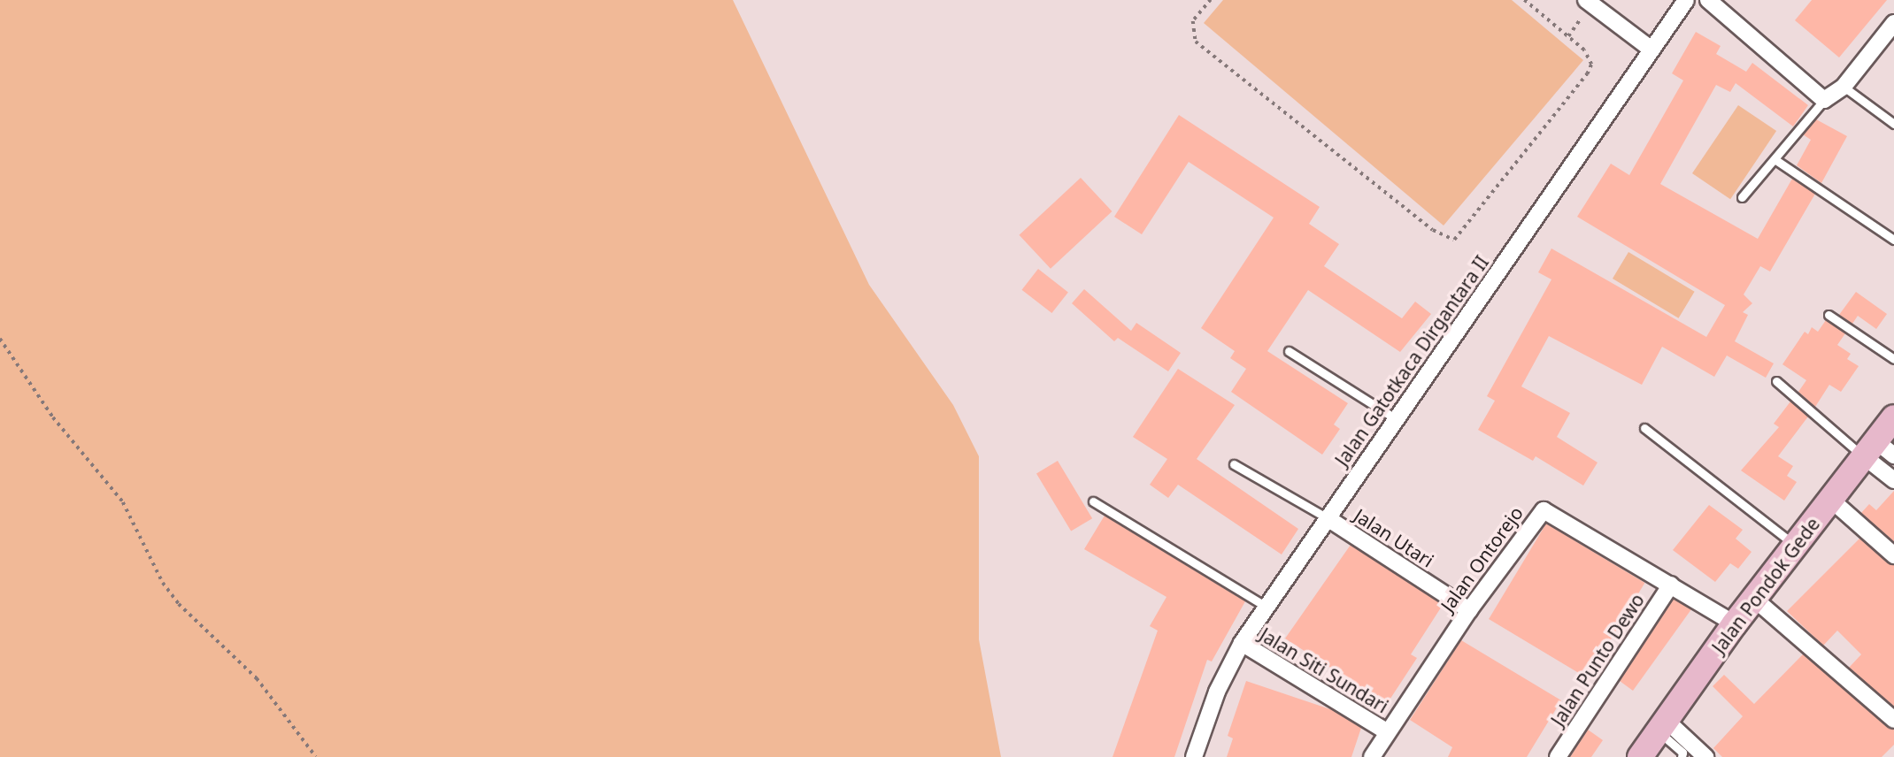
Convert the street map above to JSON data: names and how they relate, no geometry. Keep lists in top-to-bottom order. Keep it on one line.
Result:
{"streets":{"main road":["Jalan Pondok Gede"],"street":["Jalan Gatotkaca Dirgantara II","Jalan Utari","Jalan Ontorejo","Jalan Punto Dewo","Jalan Siti Sundari"]},"crossings":[["Jalan Gatotkaca Dirgantara II","Jalan Utari"],["Jalan Gatotkaca Dirgantara II","Jalan Siti Sundari"],["Jalan Utari","Jalan Ontorejo"],["Jalan Ontorejo","Jalan Pondok Gede"],["Jalan Ontorejo","Jalan Punto Dewo"],["Jalan Ontorejo","Jalan Siti Sundari"]]}
